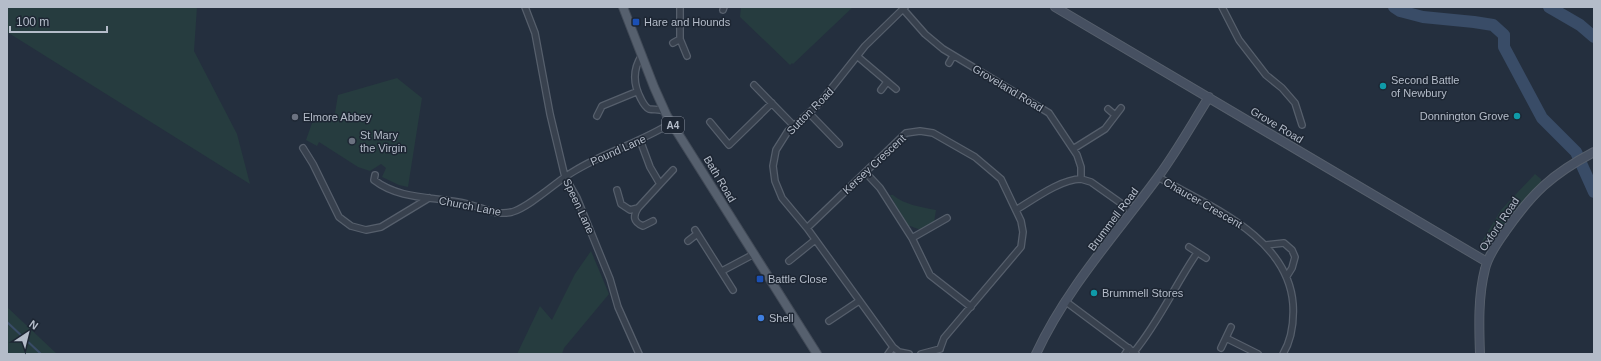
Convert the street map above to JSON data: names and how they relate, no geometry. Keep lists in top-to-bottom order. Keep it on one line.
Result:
{"streets":{"main road":["A4","Bath Road"],"street":["Groveland Road","Sutton Road","Grove Road","Pound Lane","Kersey Crescent","Chaucer Crescent","Church Lane","Speen Lane","Brummell Road","Oxford Road"]},"crossings":[["Groveland Road","Sutton Road"],["Sutton Road","Kersey Crescent"],["Grove Road","Brummell Road"],["Grove Road","Oxford Road"],["Pound Lane","Bath Road"],["Pound Lane","Church Lane"],["Pound Lane","Speen Lane"],["Chaucer Crescent","Brummell Road"],["Church Lane","Speen Lane"]],"places":{"transit":["Hare and Hounds","Battle Close"],"other":["Second Battle of Newbury","Donnington Grove","Elmore Abbey","St Mary the Virgin","Brummell Stores","Shell"]},"scale_bar":"100 m","north":"top right"}
